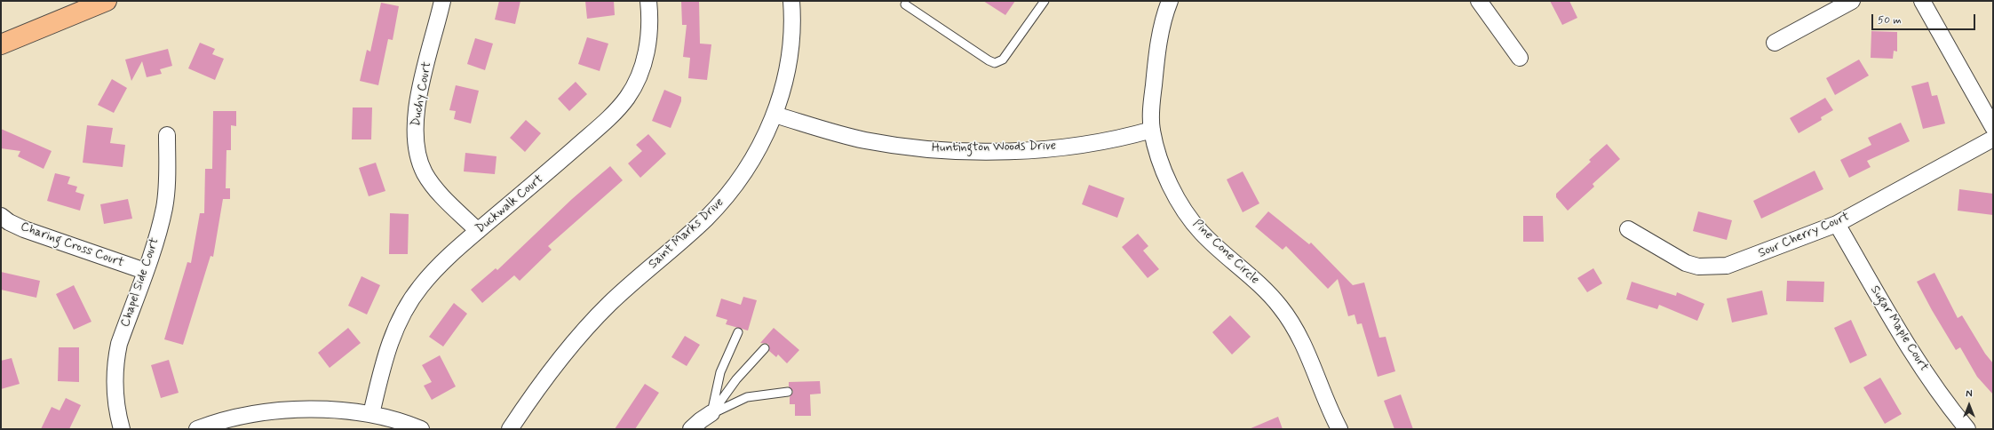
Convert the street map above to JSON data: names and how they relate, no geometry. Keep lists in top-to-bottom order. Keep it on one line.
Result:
{"streets":{"street":["Duchy Court","Huntington Woods Drive","Duckwalk Court","Saint Marks Drive","Sour Cherry Court","Charing Cross Court","Pine Cone Circle","Chapel Side Court","Sugar Maple Court"]},"crossings":[["Duchy Court","Duckwalk Court"],["Huntington Woods Drive","Saint Marks Drive"],["Huntington Woods Drive","Pine Cone Circle"],["Sour Cherry Court","Sugar Maple Court"],["Charing Cross Court","Chapel Side Court"]],"scale_bar":"50 m","north":"top"}
